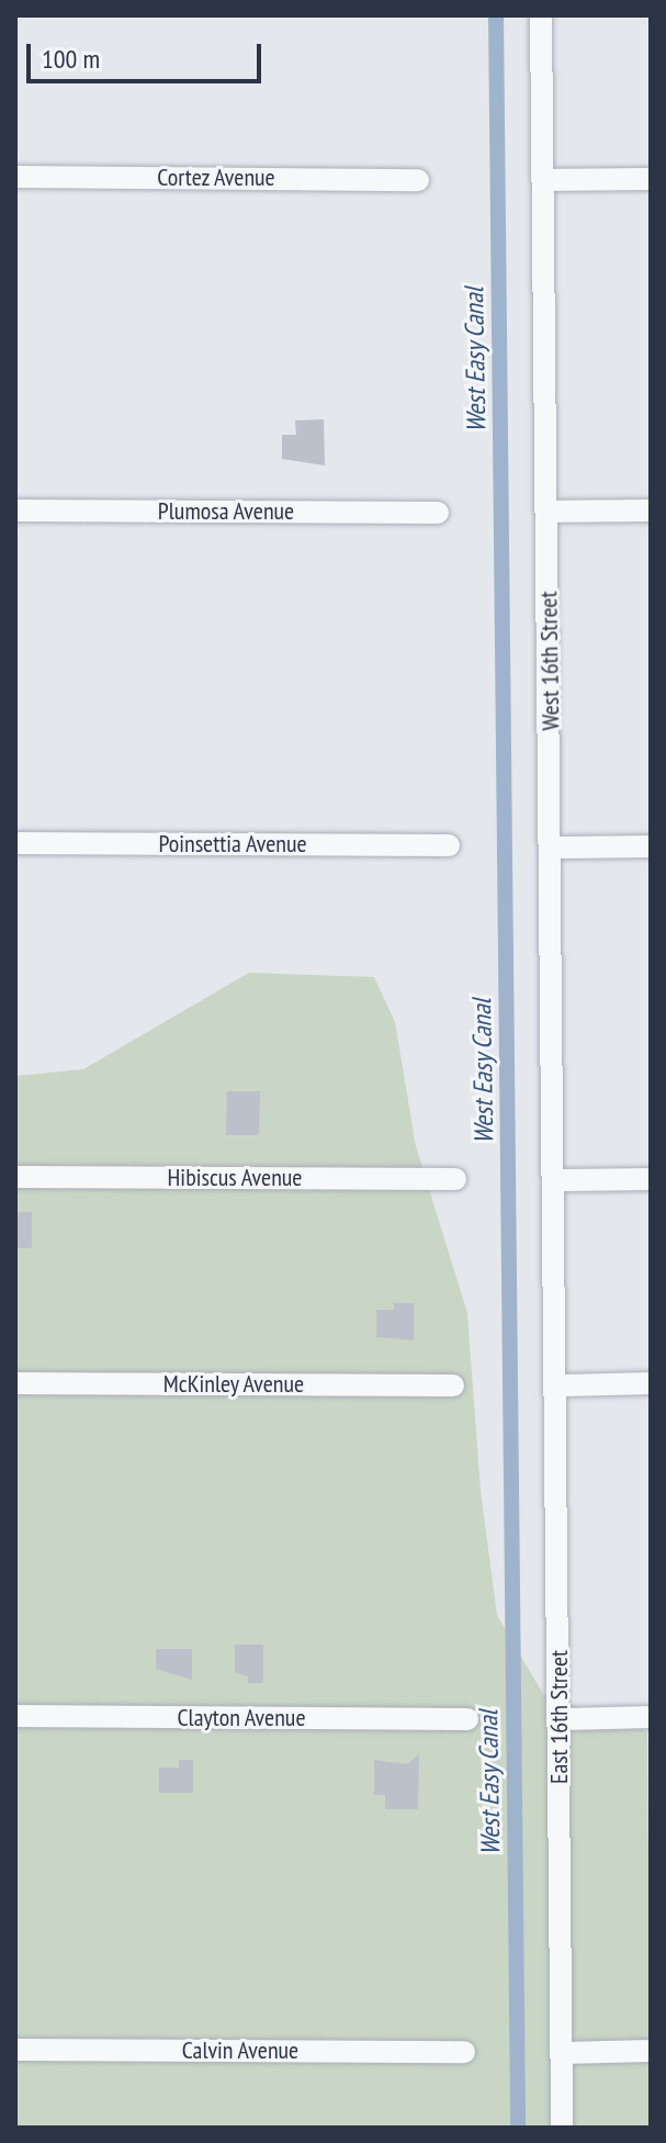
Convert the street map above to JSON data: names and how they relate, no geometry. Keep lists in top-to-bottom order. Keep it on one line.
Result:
{"streets":{"street":["Cortez Avenue","Plumosa Avenue","West 16th Street","Poinsettia Avenue","Hibiscus Avenue","McKinley Avenue","East 16th Street","Clayton Avenue","Calvin Avenue"]},"crossings":[["West 16th Street","East 16th Street"]],"water":["West Easy Canal"],"scale_bar":"100 m"}
